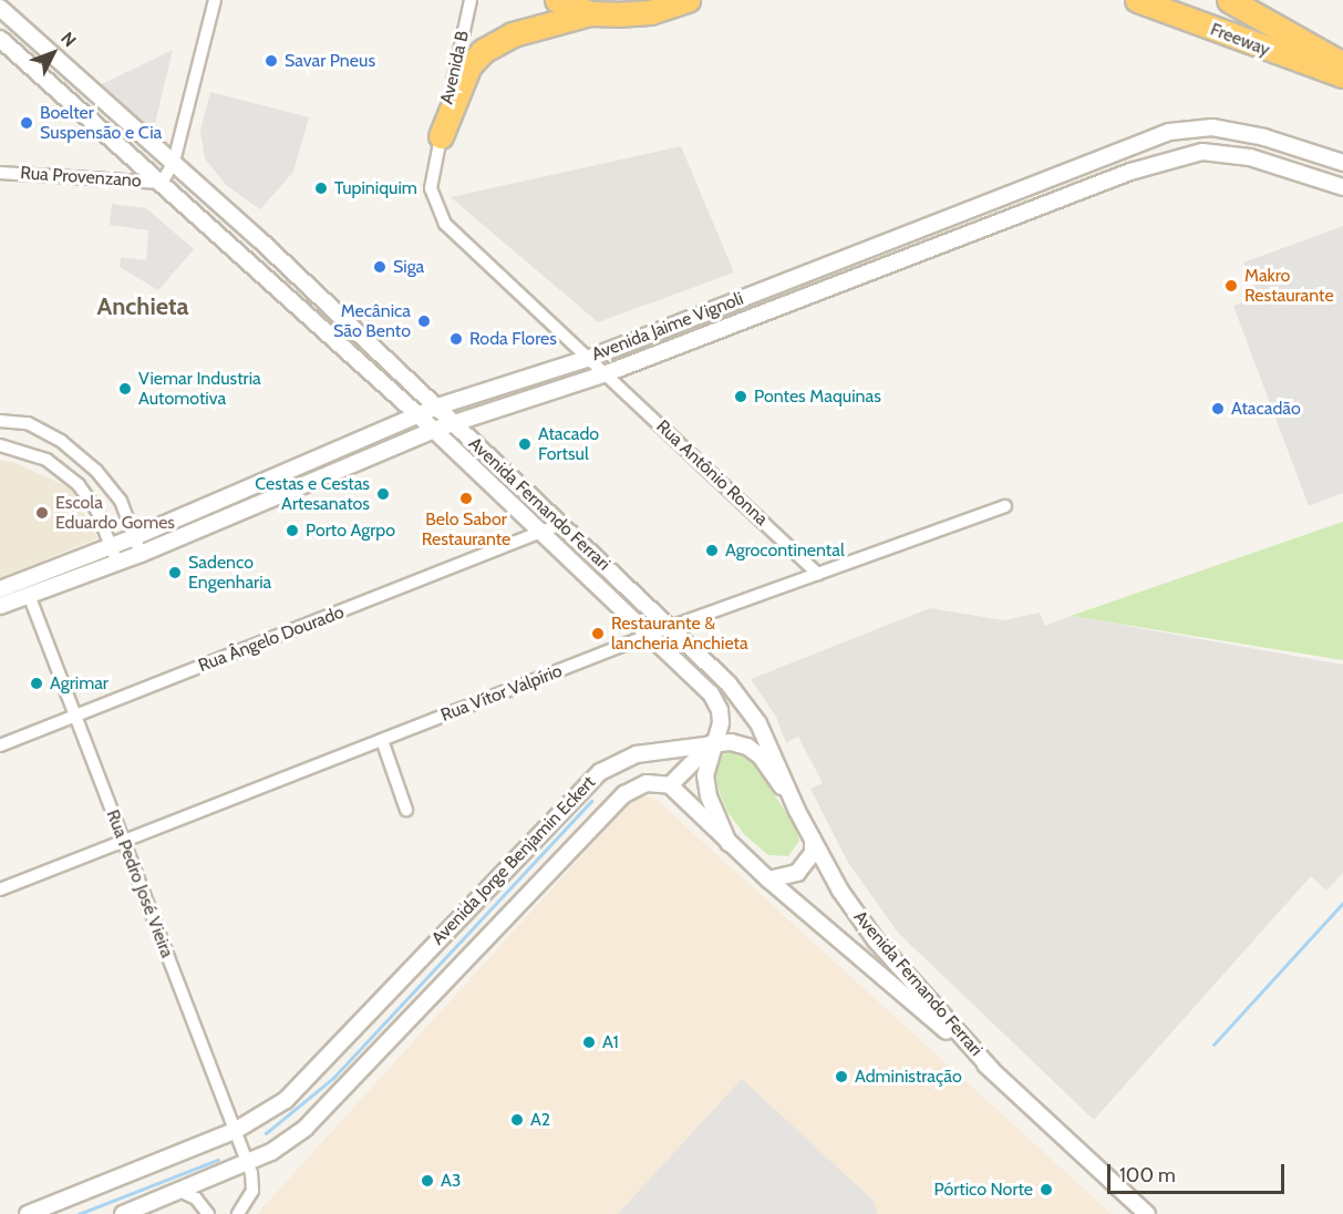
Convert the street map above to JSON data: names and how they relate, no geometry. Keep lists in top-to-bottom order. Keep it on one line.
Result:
{"streets":{"highway":["Freeway"],"street":["Avenida B","Rua Provenzano","Avenida Jaime Vignoli","Rua Antônio Ronna","Avenida Fernando Ferrari","Rua Ângelo Dourado","Rua Vítor Valpírio","Avenida Jorge Benjamin Eckert","Rua Pedro José Vieira"]},"crossings":[["Avenida B","Avenida Jaime Vignoli"],["Avenida B","Rua Antônio Ronna"],["Rua Provenzano","Avenida Fernando Ferrari"],["Avenida Jaime Vignoli","Rua Antônio Ronna"],["Avenida Jaime Vignoli","Avenida Fernando Ferrari"],["Avenida Jaime Vignoli","Rua Pedro José Vieira"],["Rua Antônio Ronna","Rua Vítor Valpírio"],["Avenida Fernando Ferrari","Rua Ângelo Dourado"],["Avenida Fernando Ferrari","Rua Vítor Valpírio"],["Avenida Fernando Ferrari","Avenida Jorge Benjamin Eckert"],["Rua Ângelo Dourado","Rua Pedro José Vieira"],["Rua Vítor Valpírio","Rua Pedro José Vieira"],["Avenida Jorge Benjamin Eckert","Rua Pedro José Vieira"]],"districts":["Anchieta"],"places":["Savar Pneus","Boelter Suspensão e Cia","Tupiniquim","Siga","Makro Restaurante","Mecânica São Bento","Roda Flores","Viemar Industria Automotiva","Pontes Maquinas","Atacadão","Atacado Fortsul","Cestas e Cestas Artesanatos","Belo Sabor Restaurante","Escola Eduardo Gomes","Porto Agrpo","Agrocontinental","Sadenco Engenharia","Restaurante & lancheria Anchieta","Agrimar","A1","Administração","A2","A3","Pórtico Norte"],"scale_bar":"100 m","north":"top right"}
